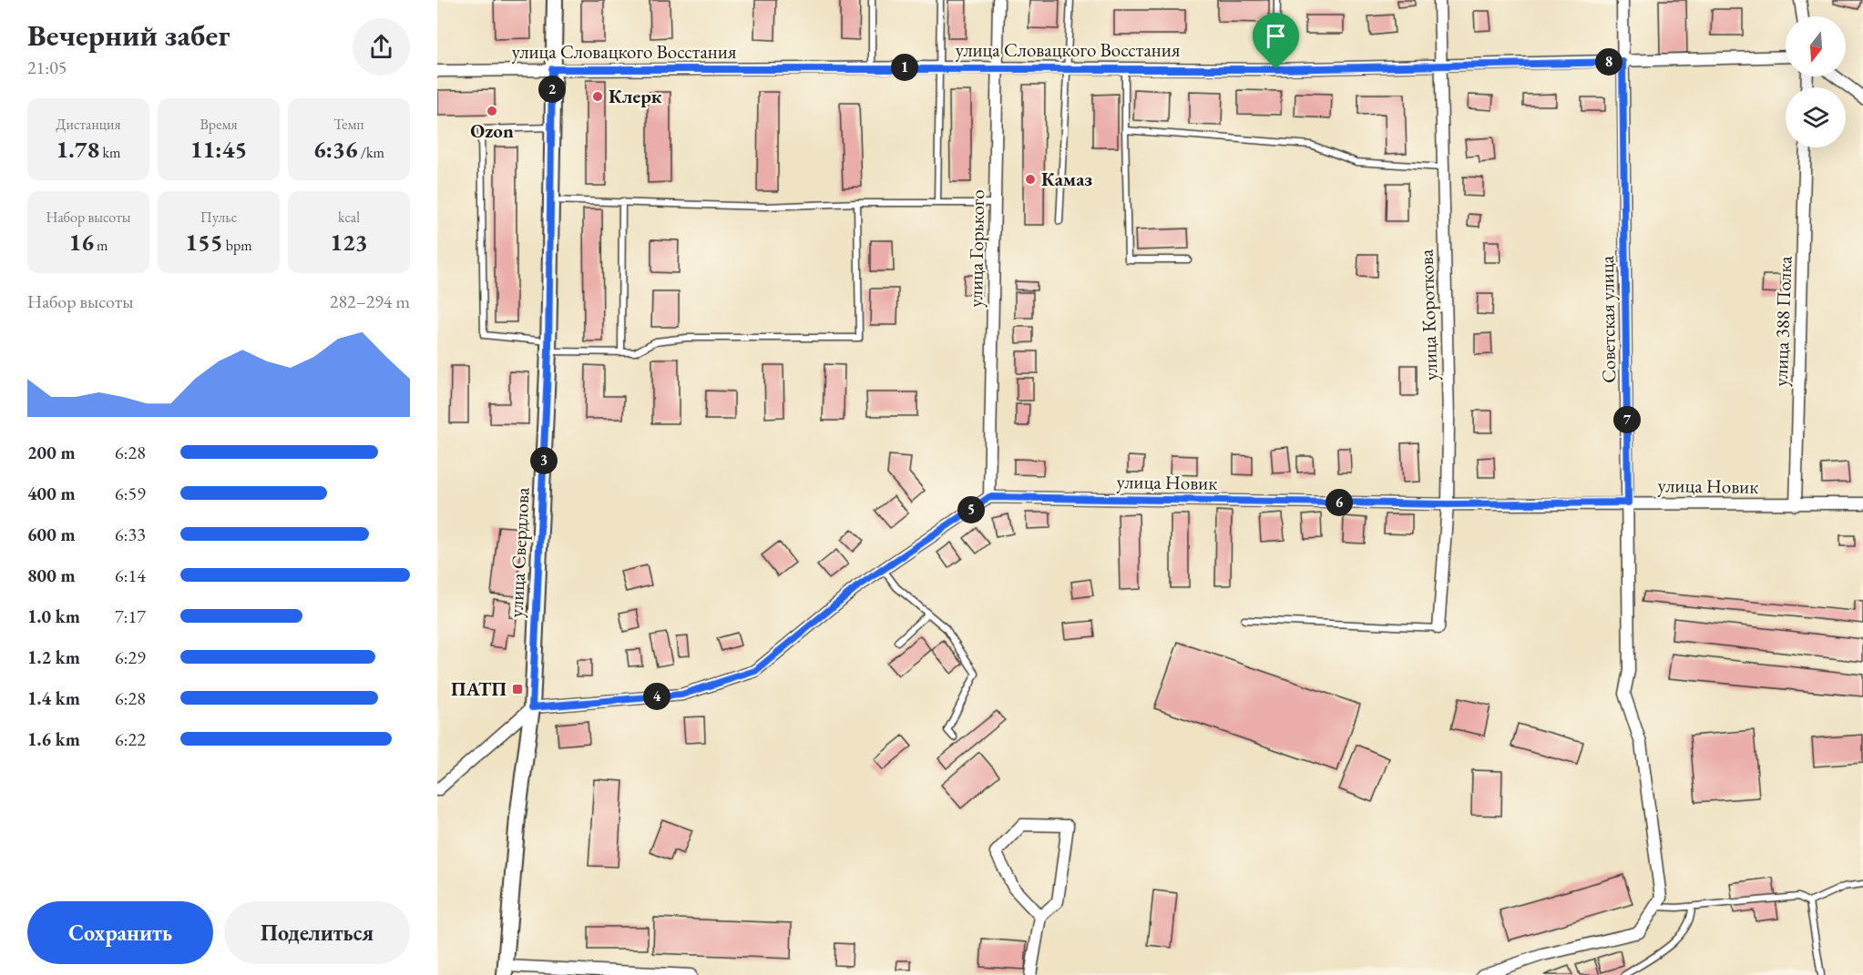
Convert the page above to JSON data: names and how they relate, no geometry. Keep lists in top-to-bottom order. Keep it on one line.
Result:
{"streets":{"main road":["улица Свердлова"],"street":["улица Словацкого Восстания","улица Горького","улица Короткова","Советская улица","улица 388 Полка","улица Новик"]},"crossings":[["улица Словацкого Восстания","улица Горького"],["улица Словацкого Восстания","улица Короткова"],["улица Словацкого Восстания","Советская улица"],["улица Словацкого Восстания","улица Свердлова"],["улица Горького","улица Новик"],["улица Короткова","улица Новик"],["Советская улица","улица Новик"],["улица 388 Полка","улица Новик"]],"places":{"other":["Клерк","Ozon","Камаз"],"transit":["ПАТП"]},"north":"bottom","page":{"heading":["Вечерний забег","21:05"],"pins":["8","1","2","7","3","6","5","4"],"stats":[["Дистанция","1.78 km"],["Время","11:45"],["Темп","6:36 /km"],["Набор высоты","16 m"],["Пульс","155 bpm"],["kcal","123"]],"chart":["Набор высоты","282–294 m"],"list":[{"name":"200 m","note":"6:28"},{"name":"400 m","note":"6:59"},{"name":"600 m","note":"6:33"},{"name":"800 m","note":"6:14"},{"name":"1.0 km","note":"7:17"},{"name":"1.2 km","note":"6:29"},{"name":"1.4 km","note":"6:28"},{"name":"1.6 km","note":"6:22"}],"buttons":["Сохранить","Поделиться"]}}
